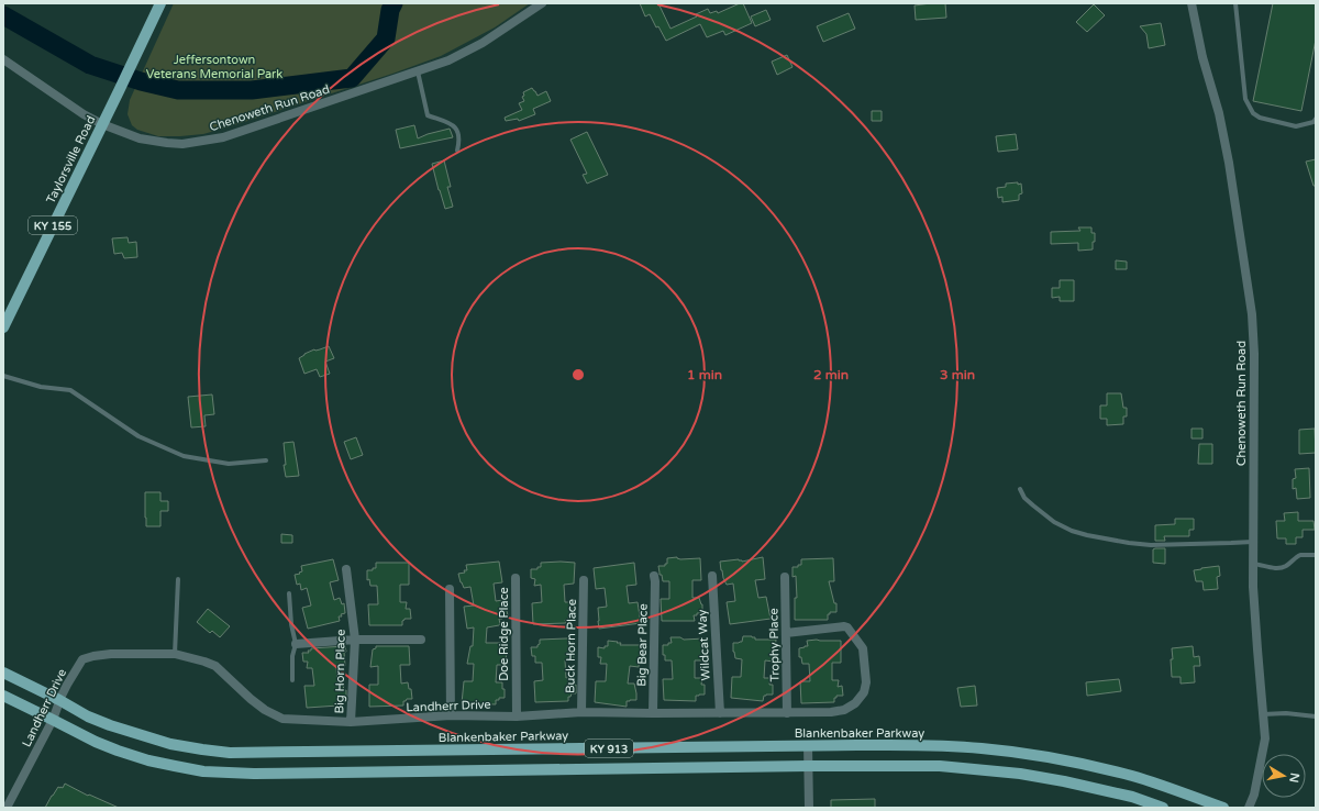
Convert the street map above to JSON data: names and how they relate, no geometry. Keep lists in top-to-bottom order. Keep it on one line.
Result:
{"streets":{"main road":["Taylorsville Road","KY 155","Blankenbaker Parkway","KY 913"],"street":["Chenoweth Run Road","Doe Ridge Place","Big Bear Place","Wildcat Way","Trophy Place","Buck Horn Place","Big Horn Place","Landherr Drive"]},"crossings":[["Chenoweth Run Road","Taylorsville Road"],["Doe Ridge Place","Landherr Drive"],["Big Bear Place","Landherr Drive"],["Wildcat Way","Landherr Drive"],["Trophy Place","Landherr Drive"],["Buck Horn Place","Landherr Drive"],["Big Horn Place","Landherr Drive"],["Landherr Drive","Blankenbaker Parkway"],["Landherr Drive","KY 913"]],"parks":["Jeffersontown Veterans Memorial Park"],"north":"right","rings":["1 min","2 min","3 min"]}
